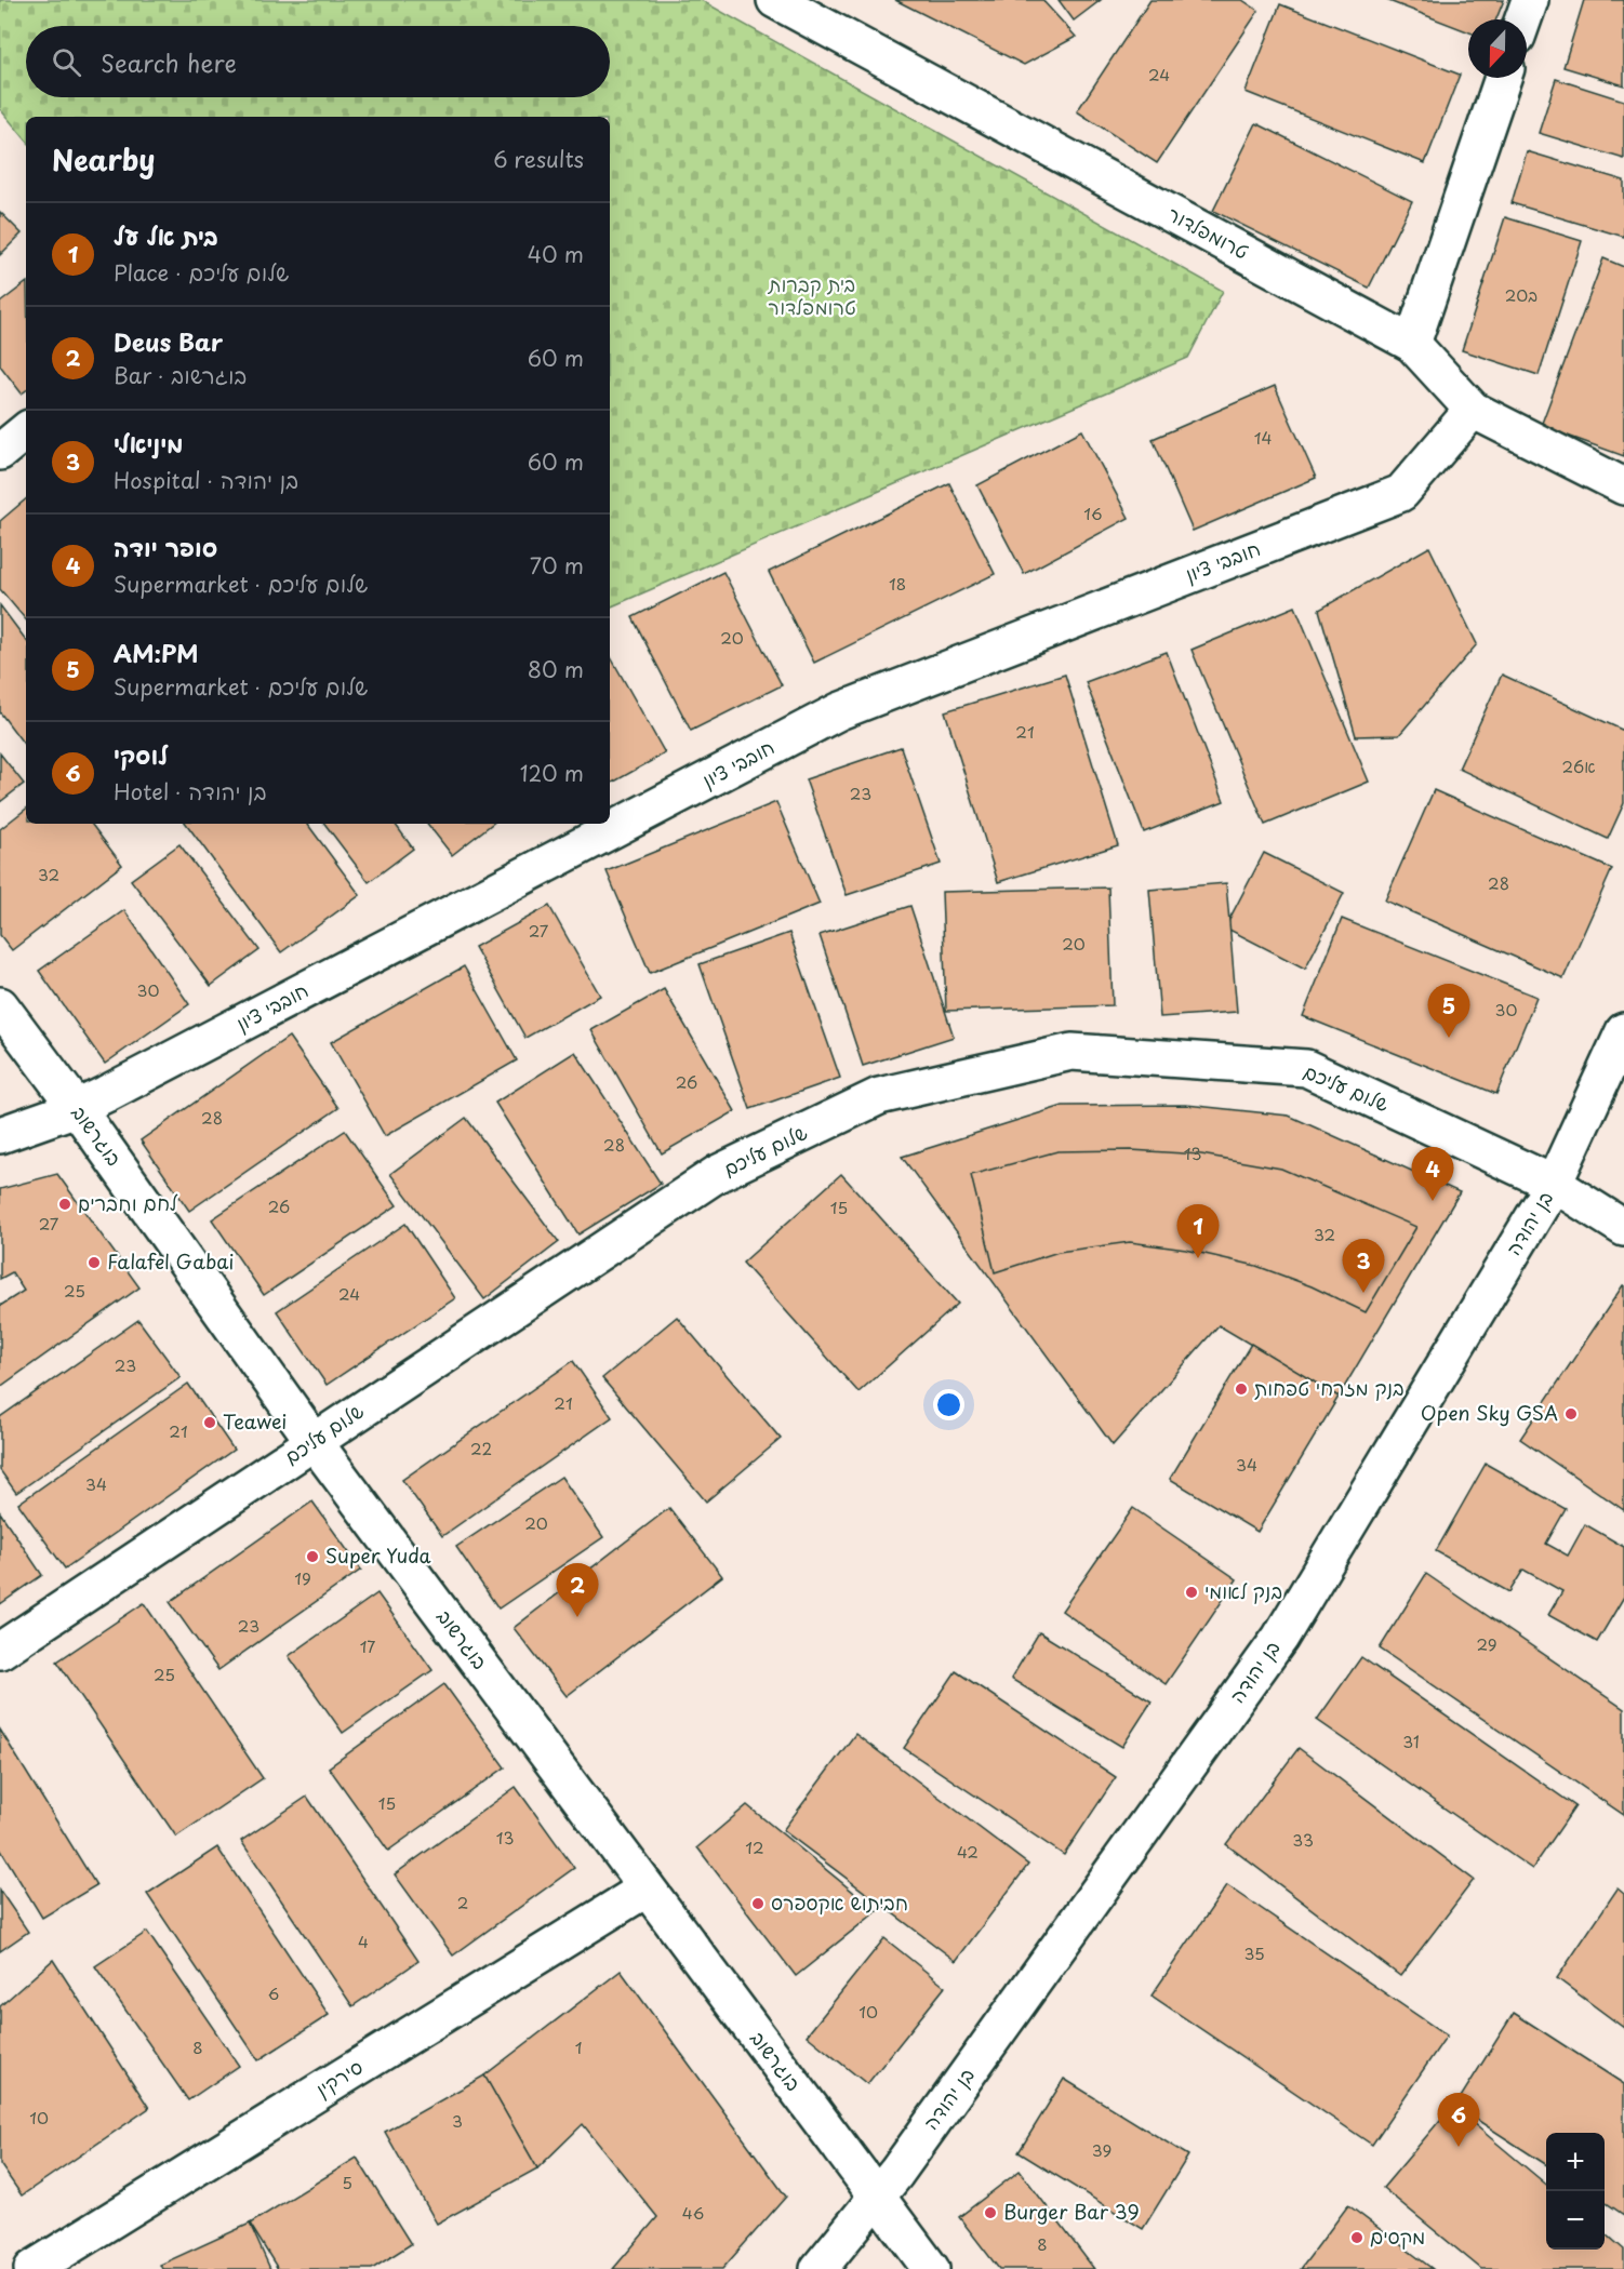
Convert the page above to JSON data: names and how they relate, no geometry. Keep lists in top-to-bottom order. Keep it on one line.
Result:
{"streets":{"street":["טרומפלדור","חובבי ציון","שלום עליכם","בוגרשוב","בן יהודה","סירקין"]},"crossings":[["טרומפלדור","חובבי ציון"],["חובבי ציון","בוגרשוב"],["שלום עליכם","בוגרשוב"],["שלום עליכם","בן יהודה"],["בוגרשוב","בן יהודה"],["בוגרשוב","סירקין"]],"parks":["בית קברות טרומפלדור"],"places":["לחם וחברים","Falafel Gabai","בנק מזרחי טפחות","Open Sky GSA","Teawei","Super Yuda","בנק לאומי","חביתוש אקספרס","Burger Bar 39","מקסים"],"house_numbers":["24","20ב","14","16","18","20","21","26א","23","32","28","27","20","30","30","26","28","28","13","26","15","27","32","25","24","23","21","21","22","34","34","20","19","23","29","17","25","31","15","13","33","12","42","2","4","35","6","10","8","1","10","3","39","5","46","8"],"north":"bottom","page":{"search":"Search here","heading":["Nearby","6 results"],"list":[{"mark":"1","name":"בית אל על","note":"Place · שלום עליכם","value":"40 m"},{"mark":"2","name":"Deus Bar","note":"Bar · בוגרשוב","value":"60 m"},{"mark":"3","name":"מיניאלי","note":"Hospital · בן יהודה","value":"60 m"},{"mark":"4","name":"סופר יודה","note":"Supermarket · שלום עליכם","value":"70 m"},{"mark":"5","name":"AM:PM","note":"Supermarket · שלום עליכם","value":"80 m"},{"mark":"6","name":"לוסקי","note":"Hotel · בן יהודה","value":"120 m"}],"pins":["5","4","1","3","2","6"],"map_buttons":["+","−"]}}
